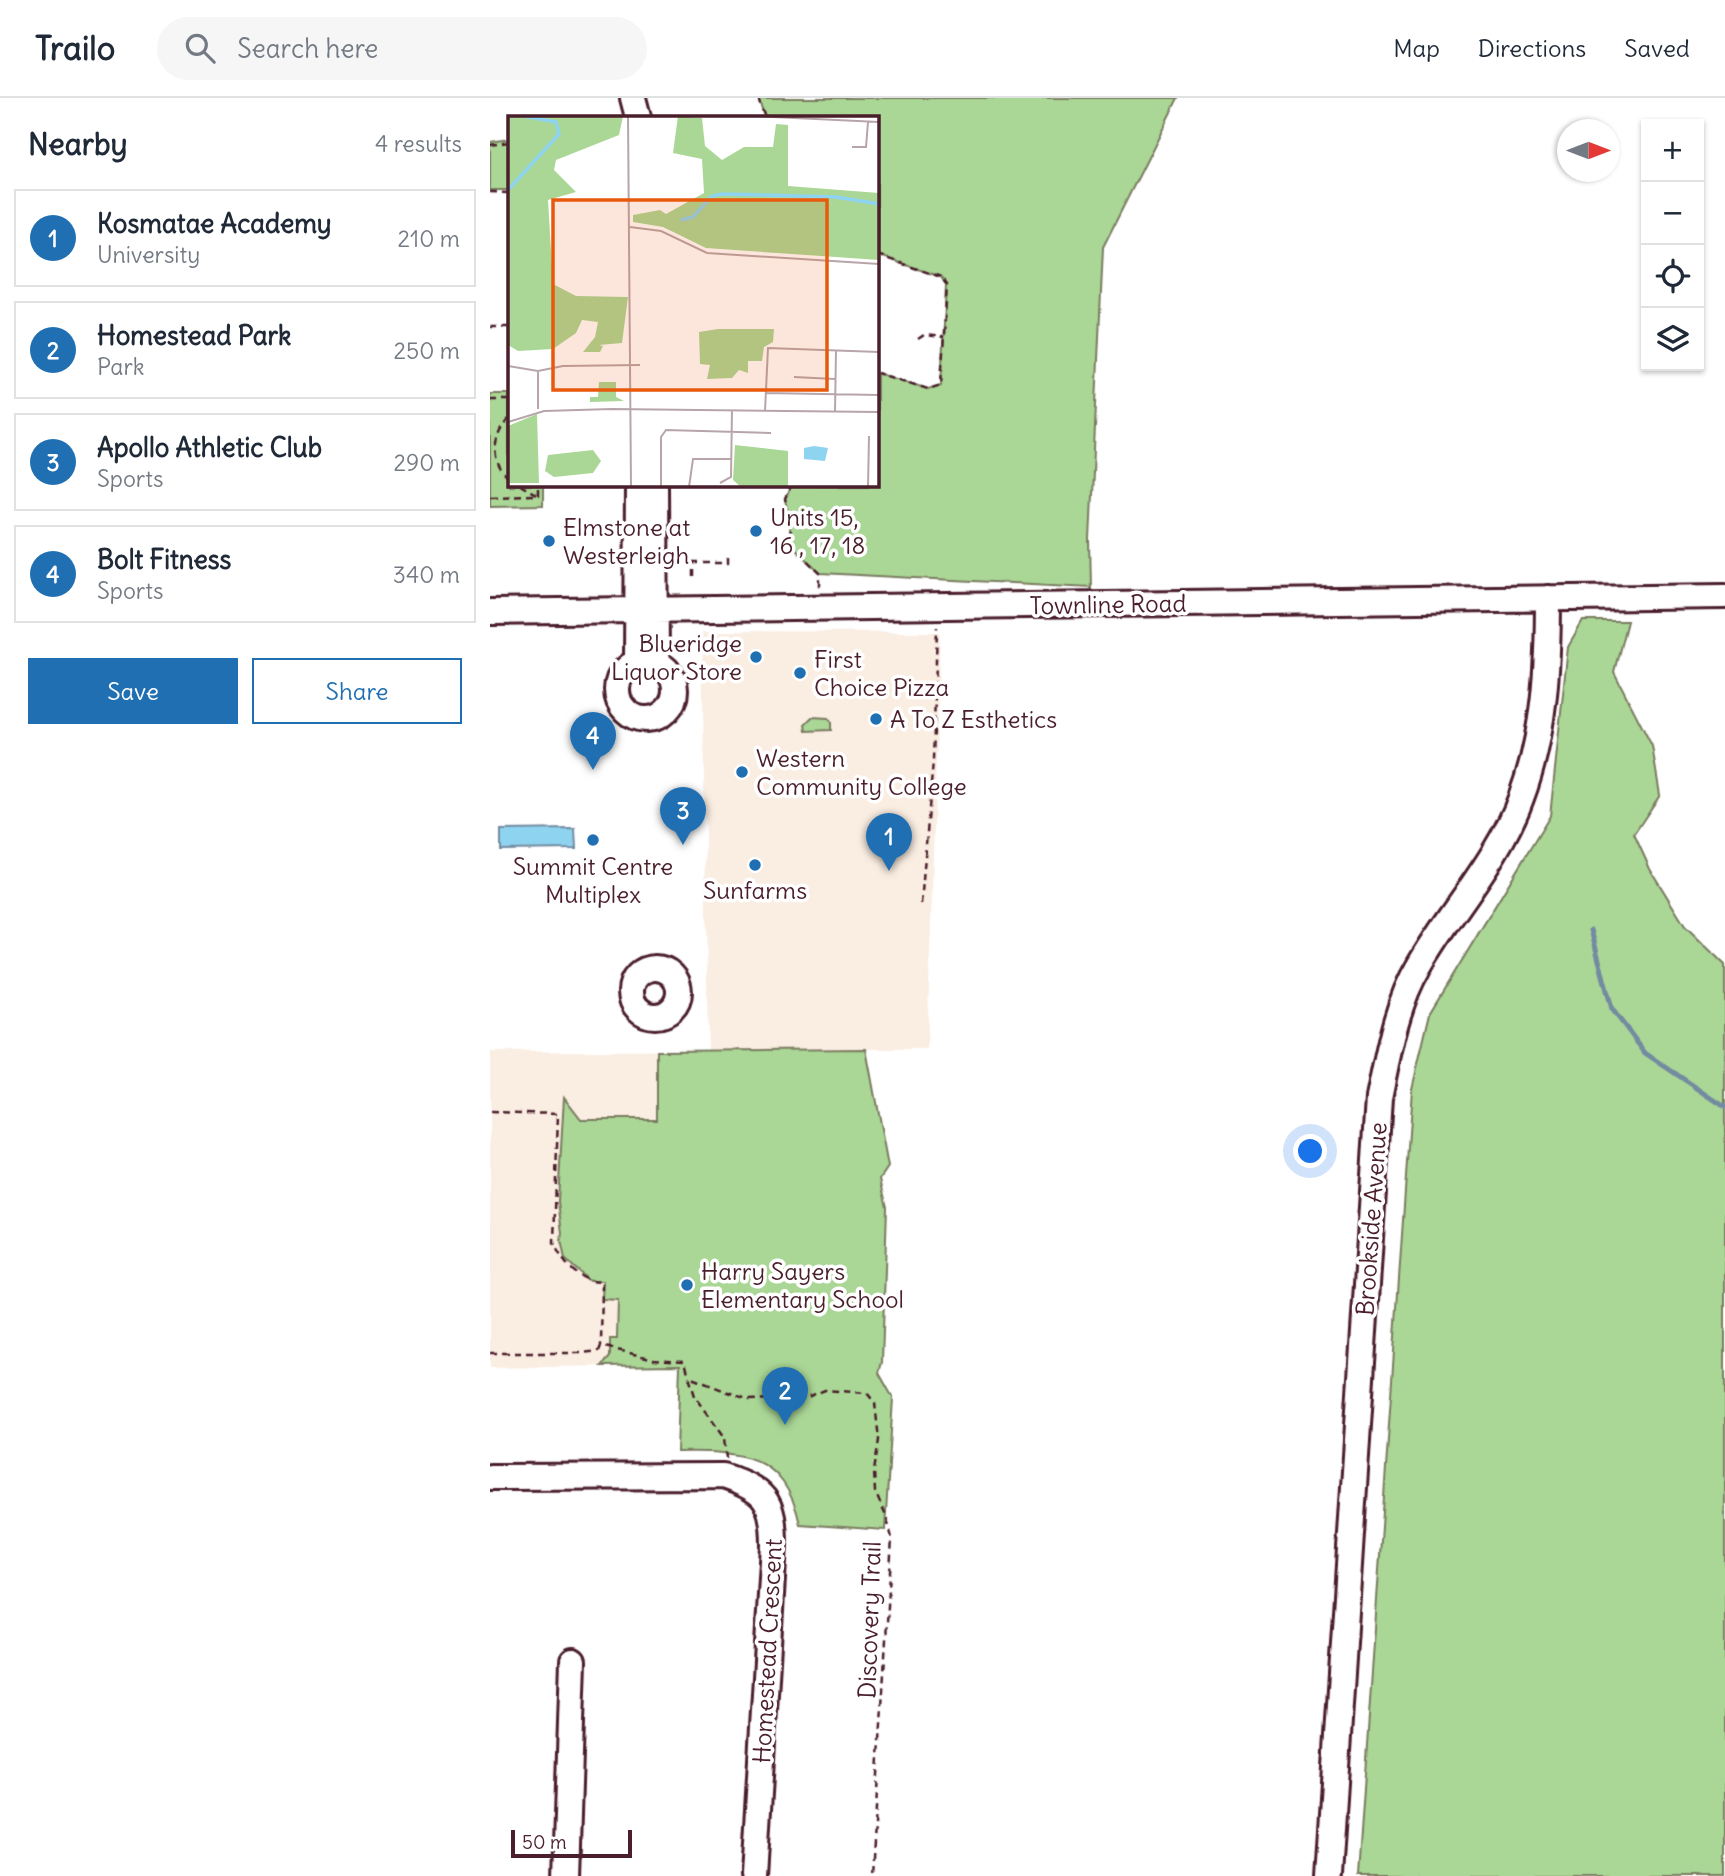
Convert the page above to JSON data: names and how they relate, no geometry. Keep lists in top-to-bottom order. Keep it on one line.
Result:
{"streets":{"street":["Townline Road","Brookside Avenue","Homestead Crescent"],"path":["Discovery Trail"]},"crossings":[["Townline Road","Brookside Avenue"]],"places":["Units 15, 16 , 17, 18","Elmstone at Westerleigh","Blueridge Liquor Store","First Choice Pizza","A To Z Esthetics","Western Community College","Summit Centre Multiplex","Sunfarms","Harry Sayers Elementary School"],"scale_bar":"50 m","north":"right","page":{"header":"Trailo","search":"Search here","nav":["Map","Directions","Saved"],"heading":["Nearby","4 results"],"map_buttons":["+","−"],"list":[{"mark":"1","name":"Kosmatae Academy","note":"University","value":"210 m"},{"mark":"2","name":"Homestead Park","note":"Park","value":"250 m"},{"mark":"3","name":"Apollo Athletic Club","note":"Sports","value":"290 m"},{"mark":"4","name":"Bolt Fitness","note":"Sports","value":"340 m"}],"buttons":["Save","Share"],"pins":["4","3","1","2"],"scale":"50 m"}}
